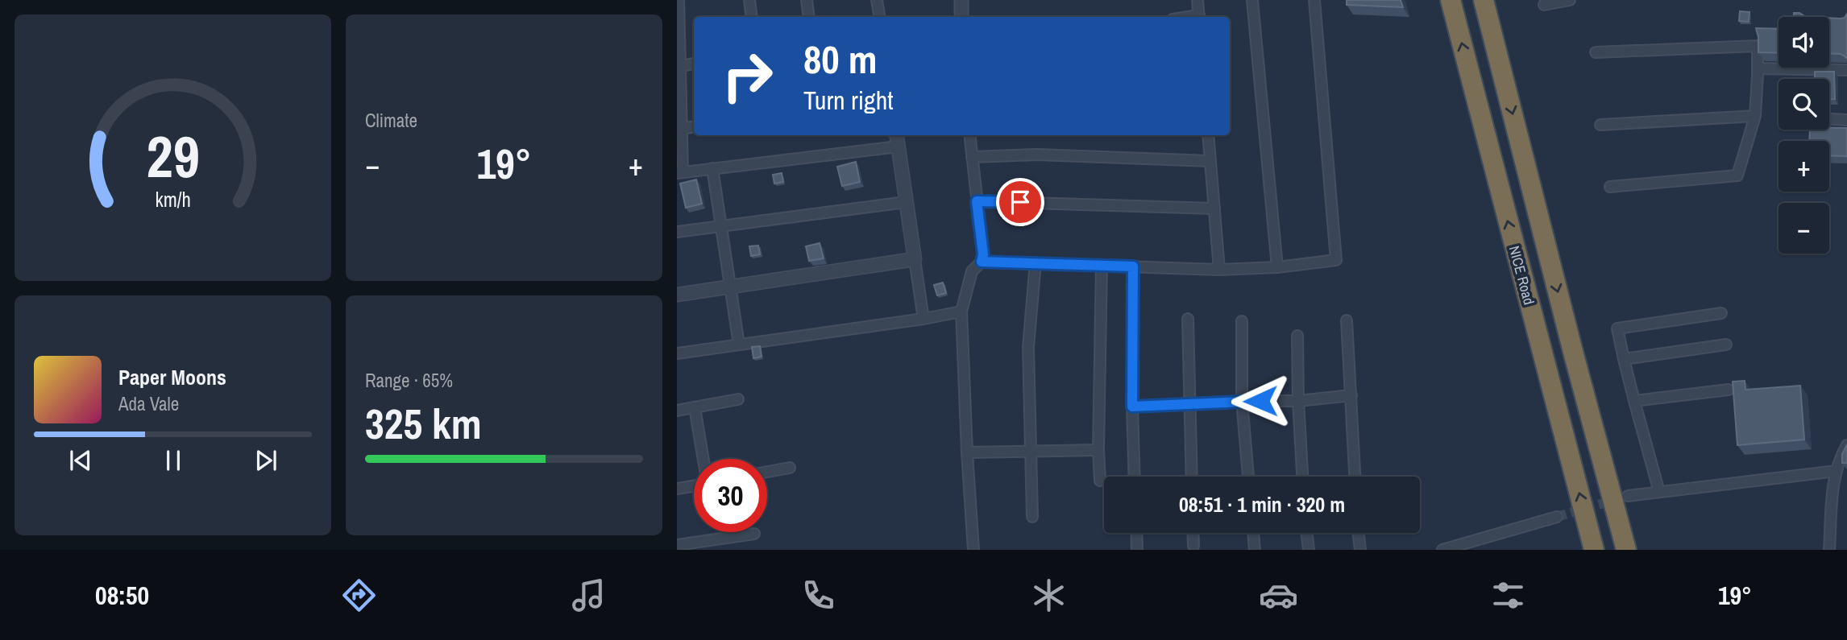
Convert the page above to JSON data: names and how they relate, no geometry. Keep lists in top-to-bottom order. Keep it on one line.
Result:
{"streets":{"highway":["NICE Road"]},"page":{"tile":["Climate",["Range · 65%","325 km"]],"map_buttons":["+","−"],"turn":["80 m","Turn right"],"heat":["−","19°","+"],"song":["Paper Moons","Ada Vale"],"limit":"30","trip":"08:51 · 1 min · 320 m","tabs":["08:50","19°"],"gauge":["29","km/h"]}}
